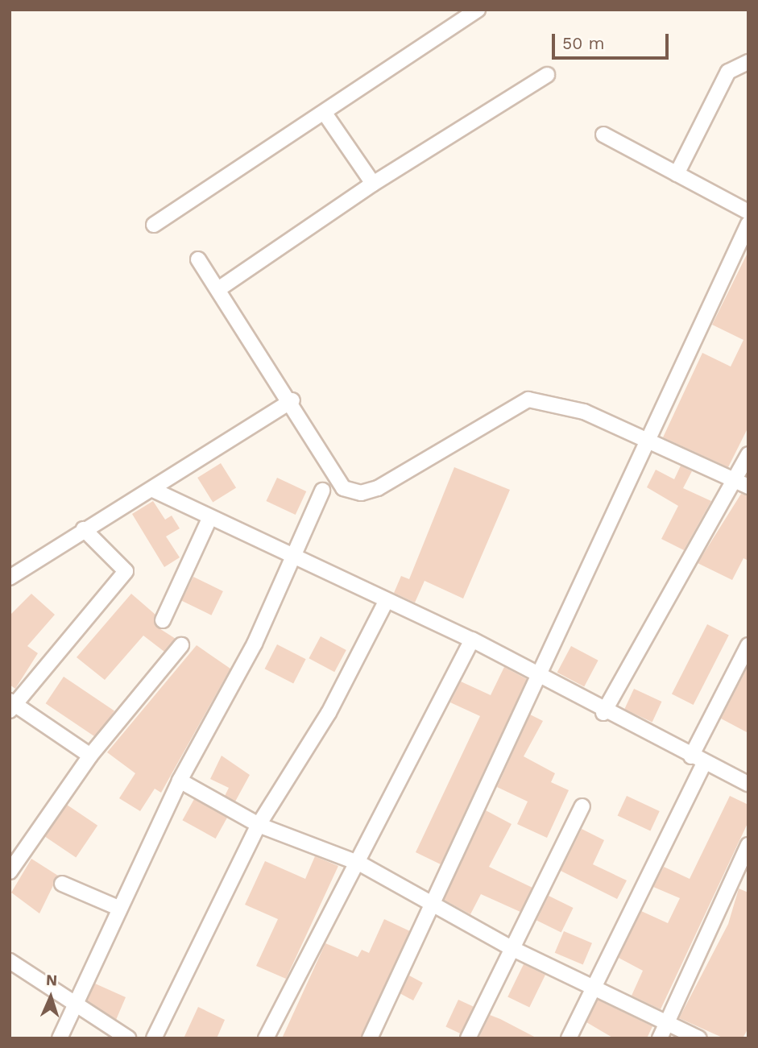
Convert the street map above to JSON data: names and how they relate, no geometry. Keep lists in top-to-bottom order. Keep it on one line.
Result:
{"scale_bar":"50 m","north":"top"}
